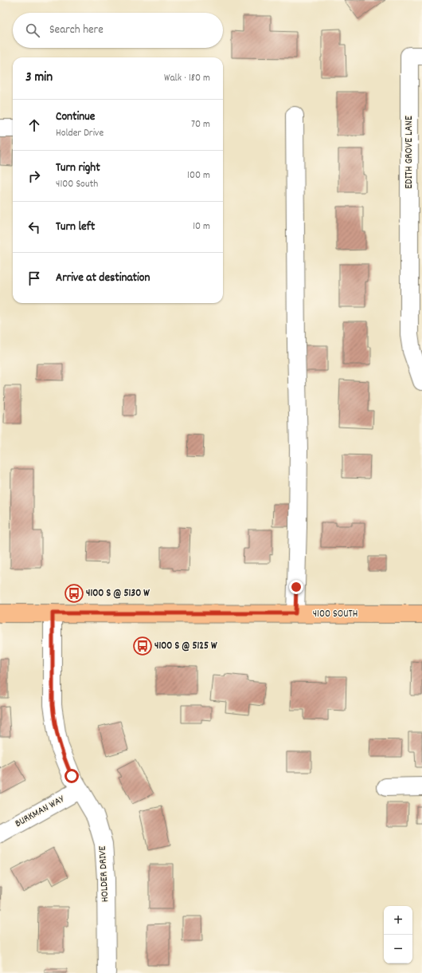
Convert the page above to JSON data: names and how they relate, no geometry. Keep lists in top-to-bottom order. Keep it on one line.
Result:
{"streets":{"main road":["4100 SOUTH"],"street":["EDITH GROVE LANE","BURKMAN WAY","HOLDER DRIVE"]},"crossings":[["4100 SOUTH","HOLDER DRIVE"],["BURKMAN WAY","HOLDER DRIVE"]],"places":{"bus stop":["4100 S @ 5130 W","4100 S @ 5125 W"]},"page":{"search":"Search here","heading":["3 min","Walk · 180 m"],"list":[["Continue","Holder Drive","70 m"],["Turn right","4100 South","100 m"],["Turn left","10 m"],"Arrive at destination"],"map_buttons":["+","−"]}}
